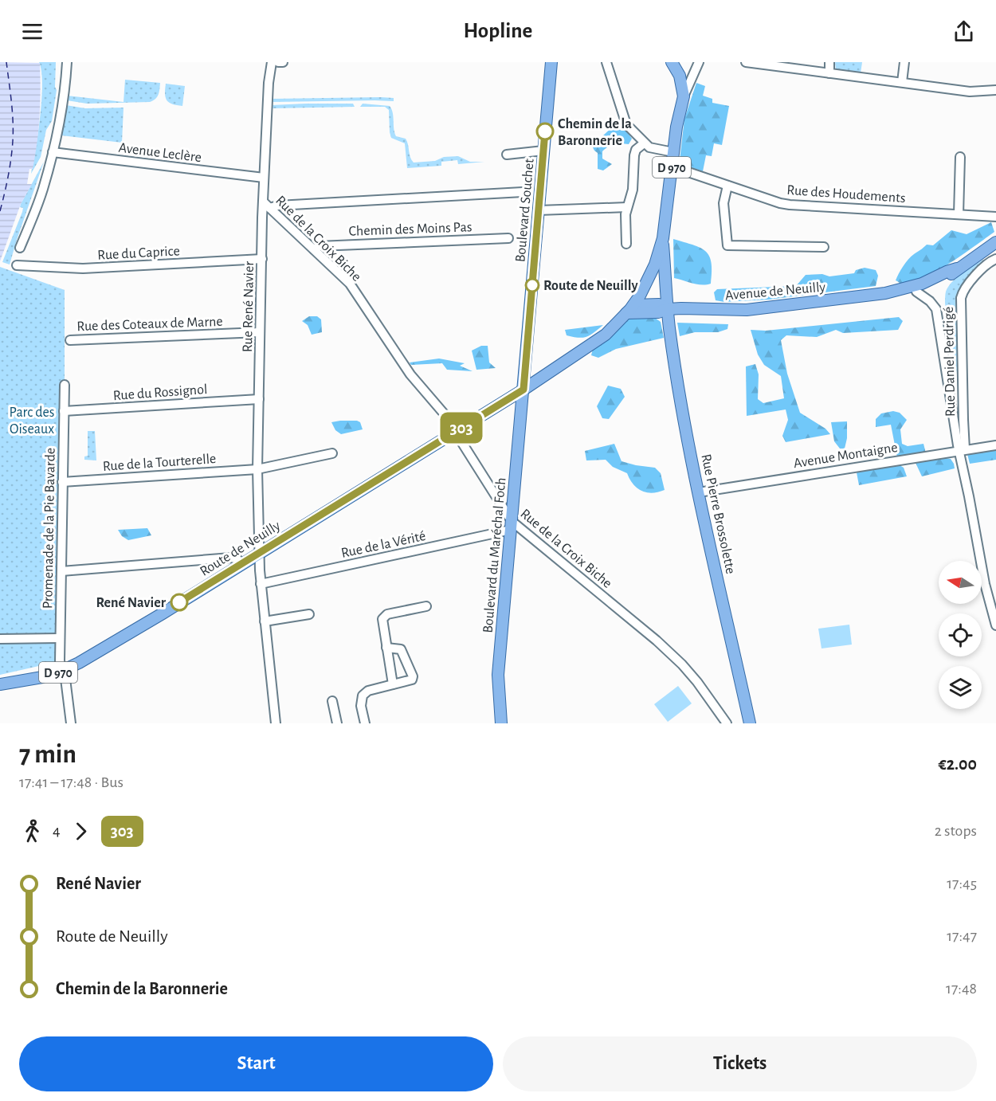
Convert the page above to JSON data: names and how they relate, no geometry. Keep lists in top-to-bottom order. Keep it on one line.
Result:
{"streets":{"main road":["D 970","Boulevard Souchet","Avenue de Neuilly","Rue Pierre Brossolette","Route de Neuilly","Boulevard du Maréchal Foch"],"street":["Avenue Leclère","Rue des Houdements","Chemin des Moins Pas","Rue de la Croix Biche","Rue du Caprice","Rue René Navier","Rue des Coteaux de Marne","Rue Daniel Perdrigé","Rue du Rossignol","Avenue Montaigne","Rue de la Tourterelle","Promenade de la Pie Bavarde","Rue de la Vérité"]},"crossings":[["Avenue Leclère","Rue René Navier"],["D 970","Rue des Houdements"],["D 970","Rue Pierre Brossolette"],["D 970","Route de Neuilly"],["Boulevard Souchet","Route de Neuilly"],["Boulevard Souchet","Boulevard du Maréchal Foch"],["Chemin des Moins Pas","Rue de la Croix Biche"],["Rue de la Croix Biche","Rue René Navier"],["Rue de la Croix Biche","Rue de la Vérité"],["Rue de la Croix Biche","Route de Neuilly"],["Rue de la Croix Biche","Boulevard du Maréchal Foch"],["Rue du Caprice","Rue René Navier"],["Avenue de Neuilly","Rue Pierre Brossolette"],["Avenue de Neuilly","Route de Neuilly"],["Rue René Navier","Rue des Coteaux de Marne"],["Rue René Navier","Rue du Rossignol"],["Rue René Navier","Rue de la Tourterelle"],["Rue René Navier","Rue de la Vérité"],["Rue René Navier","Route de Neuilly"],["Rue Daniel Perdrigé","Avenue Montaigne"],["Rue du Rossignol","Promenade de la Pie Bavarde"],["Avenue Montaigne","Rue Pierre Brossolette"],["Rue de la Tourterelle","Promenade de la Pie Bavarde"],["Rue Pierre Brossolette","Route de Neuilly"],["Promenade de la Pie Bavarde","Route de Neuilly"],["Rue de la Vérité","Boulevard du Maréchal Foch"],["Route de Neuilly","Boulevard du Maréchal Foch"]],"parks":["Parc des Oiseaux"],"places":["Chemin de la Baronnerie","Route de Neuilly","René Navier"],"lines":["bus line 303"],"north":"left","page":{"header":"Hopline","on_map":"303","heading":["7 min","17:41 – 17:48 · Bus","€2.00"],"legs":["4","303","2 stops"],"list":[{"name":"René Navier","value":"17:45"},{"name":"Route de Neuilly","value":"17:47"},{"name":"Chemin de la Baronnerie","value":"17:48"}],"buttons":["Start","Tickets"]}}
